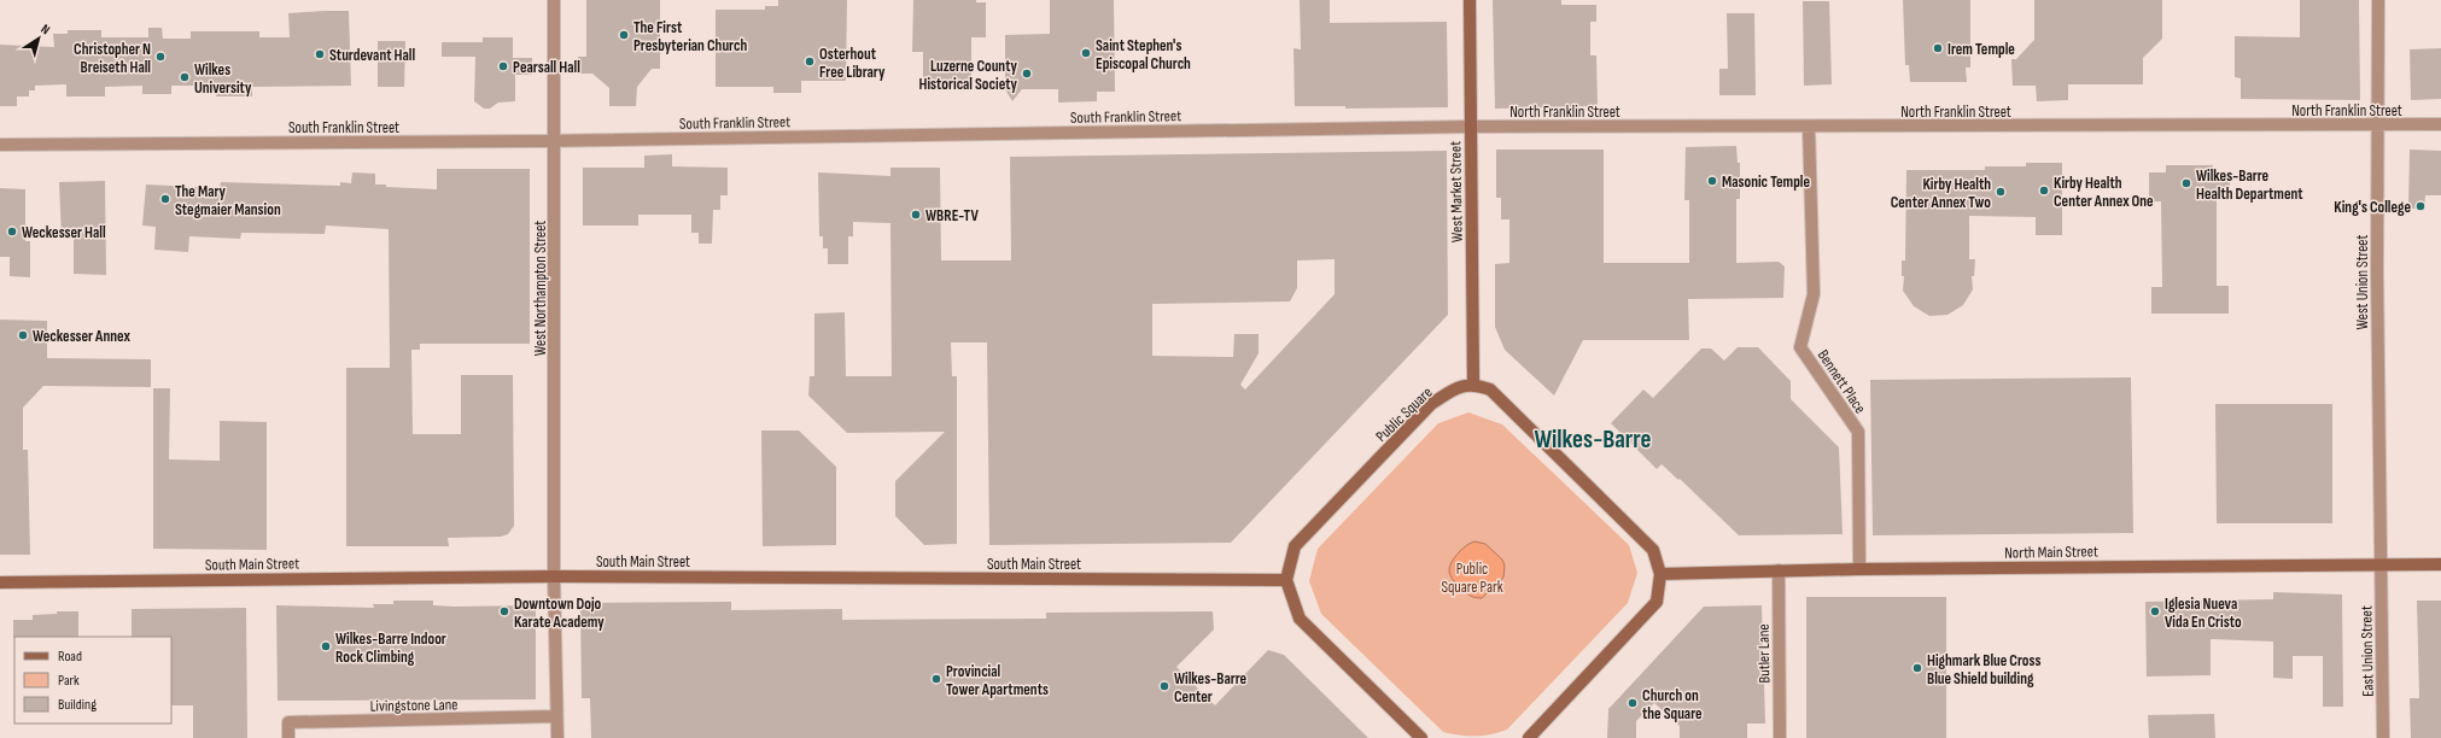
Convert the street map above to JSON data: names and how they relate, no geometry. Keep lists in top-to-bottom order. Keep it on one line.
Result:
{"streets":{"street":["North Franklin Street","South Franklin Street","West Market Street","West Union Street","West Northampton Street","Bennett Place","Public Square","North Main Street","South Main Street","East Union Street","Butler Lane","Livingstone Lane"]},"crossings":[["North Franklin Street","South Franklin Street"],["North Franklin Street","West Market Street"],["North Franklin Street","West Union Street"],["North Franklin Street","Bennett Place"],["South Franklin Street","West Market Street"],["South Franklin Street","West Northampton Street"],["West Market Street","Public Square"],["West Union Street","North Main Street"],["West Union Street","East Union Street"],["West Northampton Street","South Main Street"],["West Northampton Street","Livingstone Lane"],["Bennett Place","North Main Street"],["Public Square","South Main Street"],["North Main Street","East Union Street"],["North Main Street","Butler Lane"]],"districts":["Wilkes-Barre"],"parks":["Public Square Park"],"places":["The First Presbyterian Church","Irem Temple","Saint Stephen's Episcopal Church","Sturdevant Hall","Christopher N Breiseth Hall","Osterhout Free Library","Pearsall Hall","Luzerne County Historical Society","Wilkes University","Masonic Temple","Wilkes-Barre Health Department","Kirby Health Center Annex One","Kirby Health Center Annex Two","The Mary Stegmaier Mansion","King's College","WBRE-TV","Weckesser Hall","Weckesser Annex","Downtown Dojo Karate Academy","Iglesia Nueva Vida En Cristo","Wilkes-Barre Indoor Rock Climbing","Highmark Blue Cross Blue Shield building","Provincial Tower Apartments","Wilkes-Barre Center","Church on the Square"],"legend":["Road","Park","Building"],"north":"top right"}
